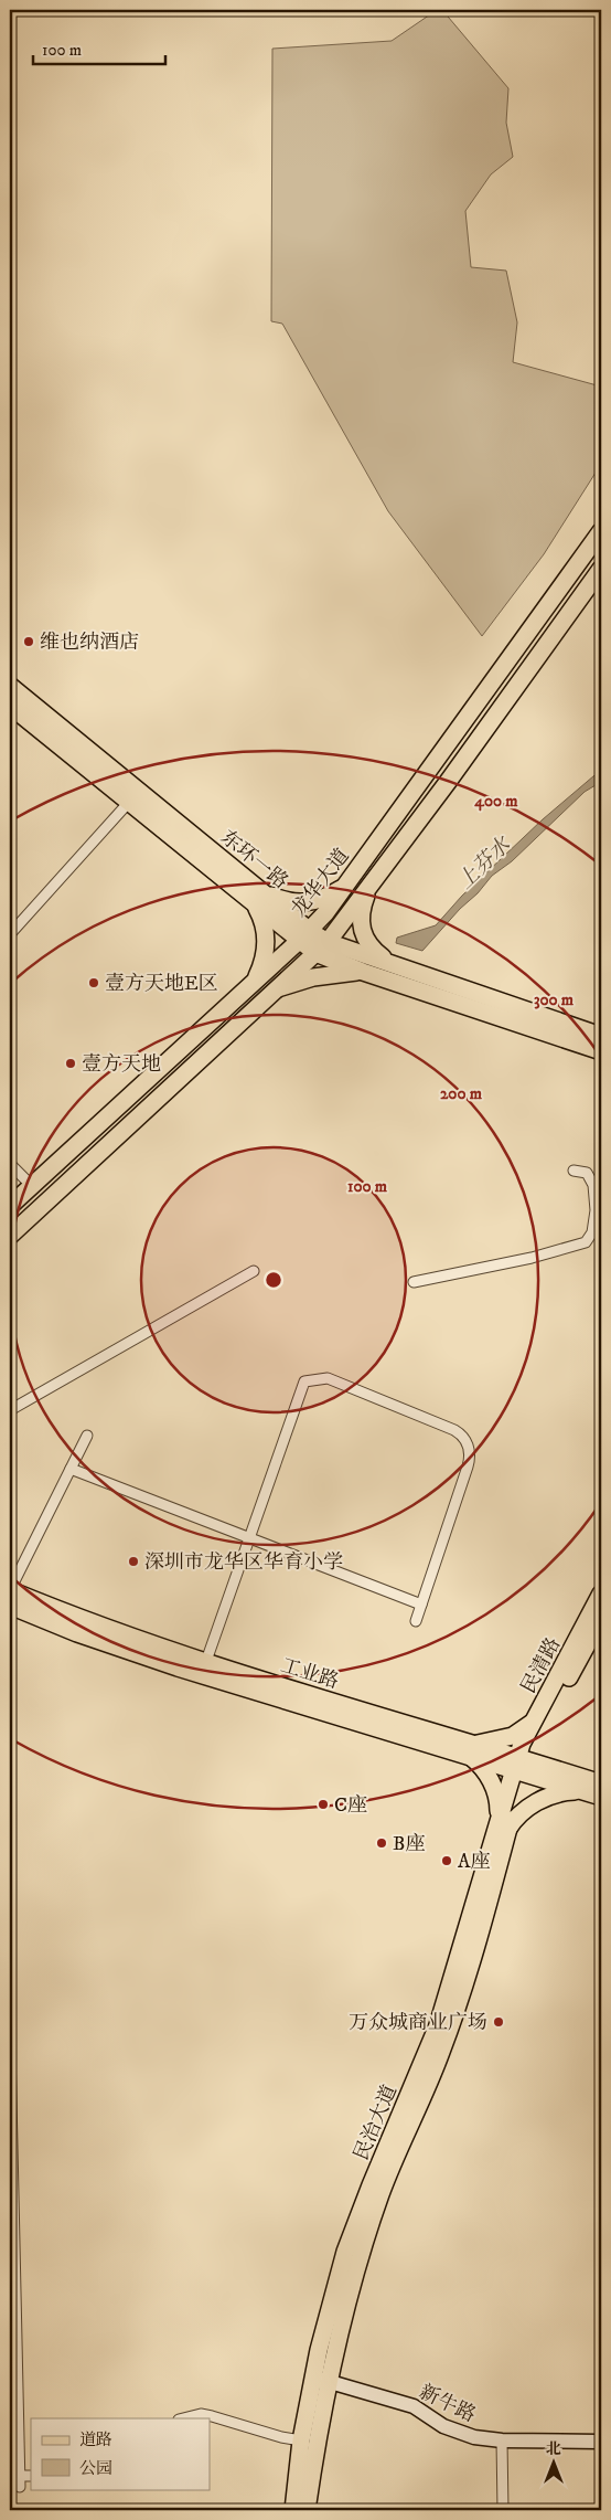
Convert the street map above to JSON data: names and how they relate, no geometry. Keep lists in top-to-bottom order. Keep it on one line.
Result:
{"streets":{"main road":["东环一路","龙华大道","民清路","工业路","民治大道"],"street":["新牛路"]},"crossings":[["东环一路","龙华大道"],["民清路","工业路"],["民清路","民治大道"],["工业路","民治大道"],["民治大道","新牛路"]],"water":["上芬水"],"places":["维也纳酒店","壹方天地E区","壹方天地","深圳市龙华区华育小学","C座","B座","A座","万众城商业广场"],"legend":["道路","公园"],"scale_bar":"100 m","north":"top","rings":["400 m","300 m","200 m","100 m"]}
